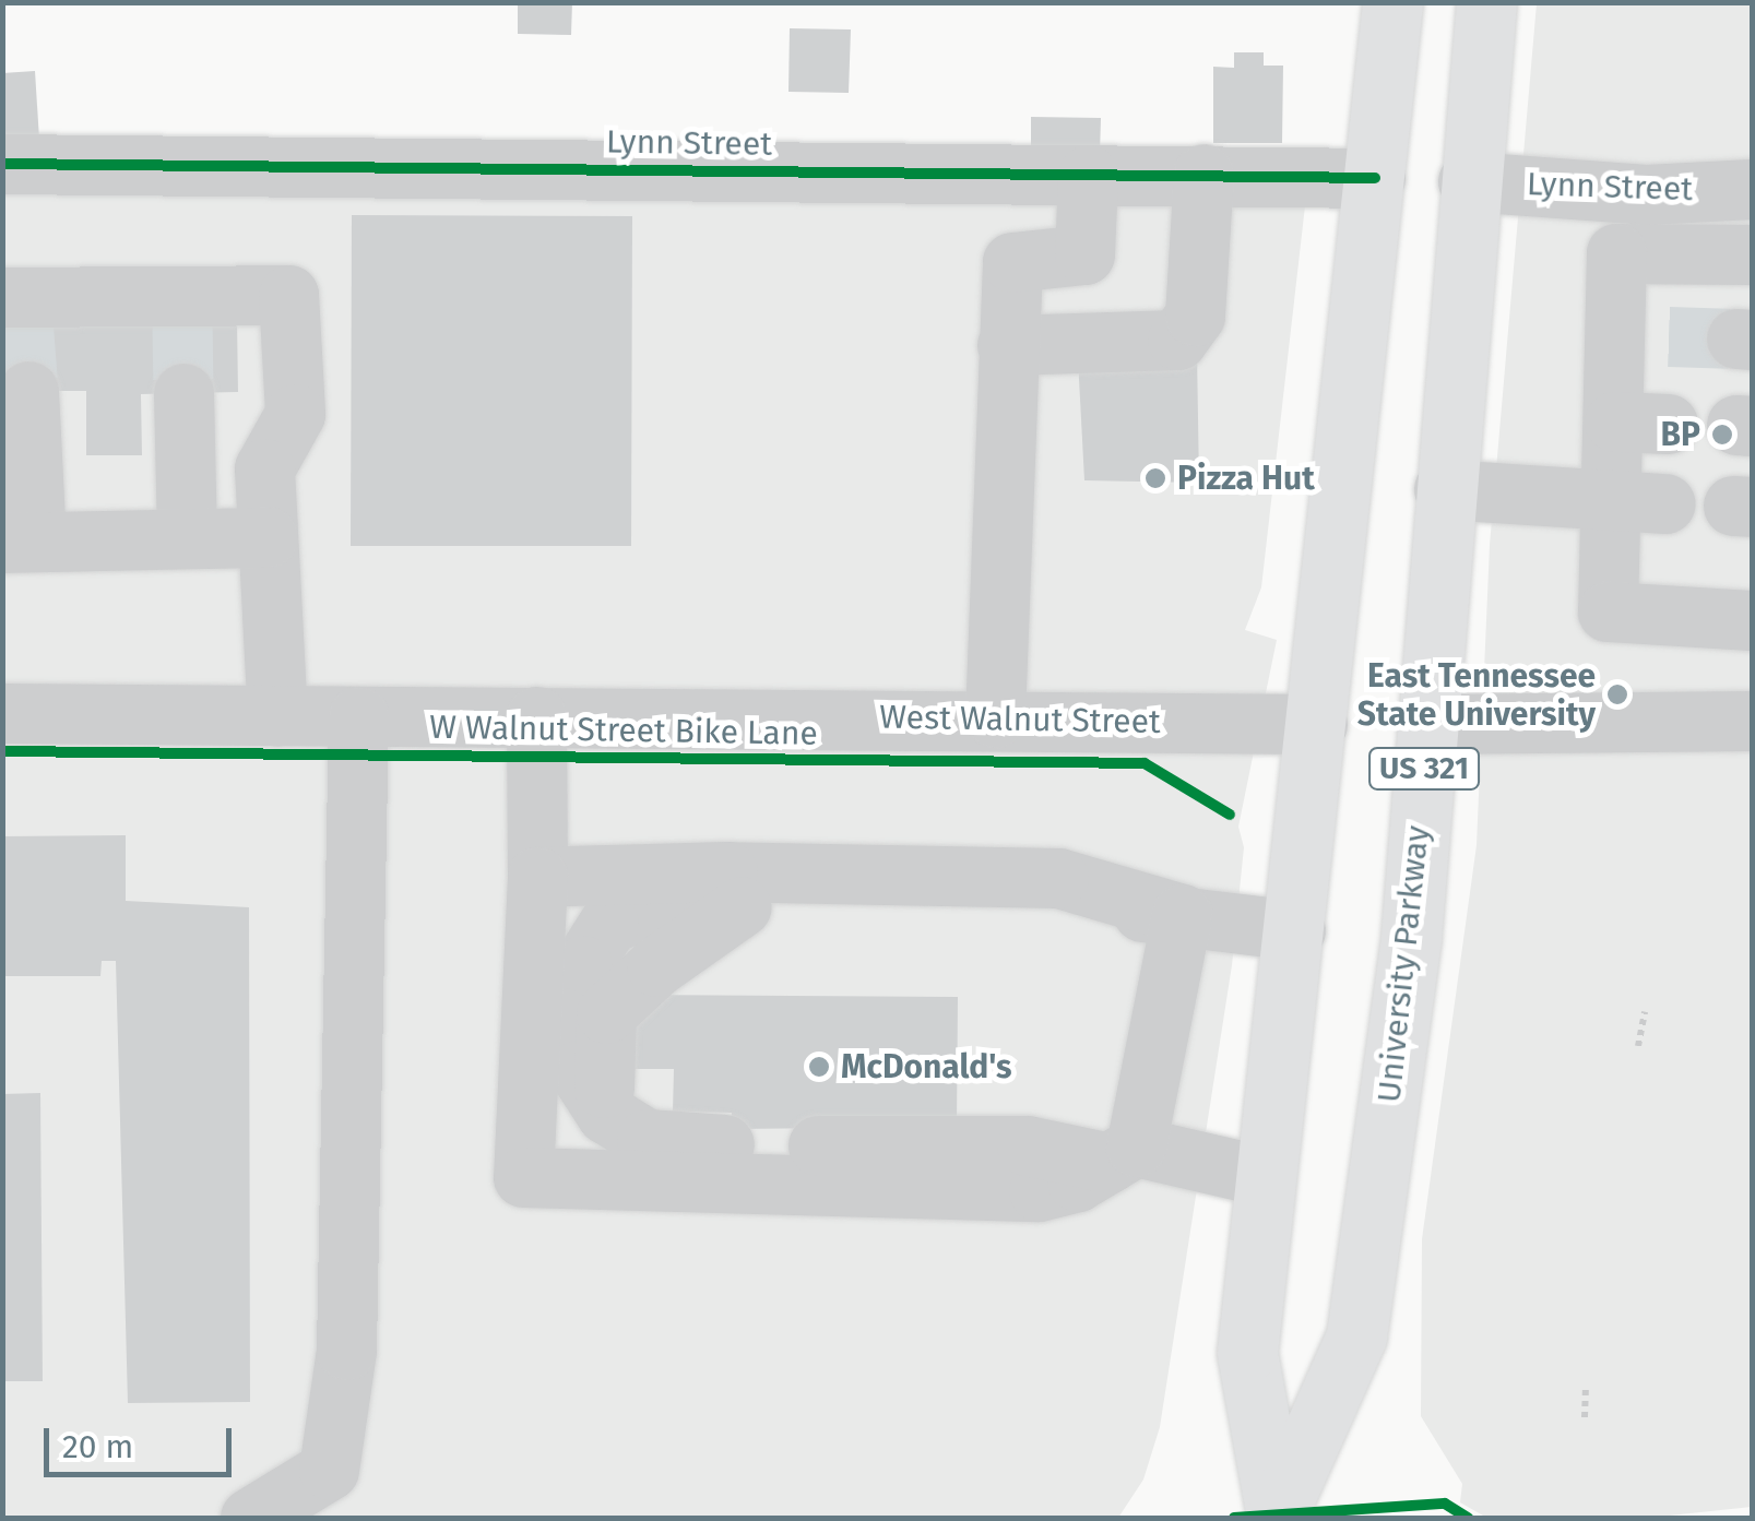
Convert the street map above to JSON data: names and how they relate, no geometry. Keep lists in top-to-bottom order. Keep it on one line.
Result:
{"streets":{"highway":["US 321","University Parkway"],"street":["Lynn Street","West Walnut Street"],"cycle path":["W Walnut Street Bike Lane"]},"crossings":[["Lynn Street","University Parkway"],["West Walnut Street","University Parkway"]],"places":["BP","Pizza Hut","East Tennessee State University","McDonald's"],"scale_bar":"20 m"}
